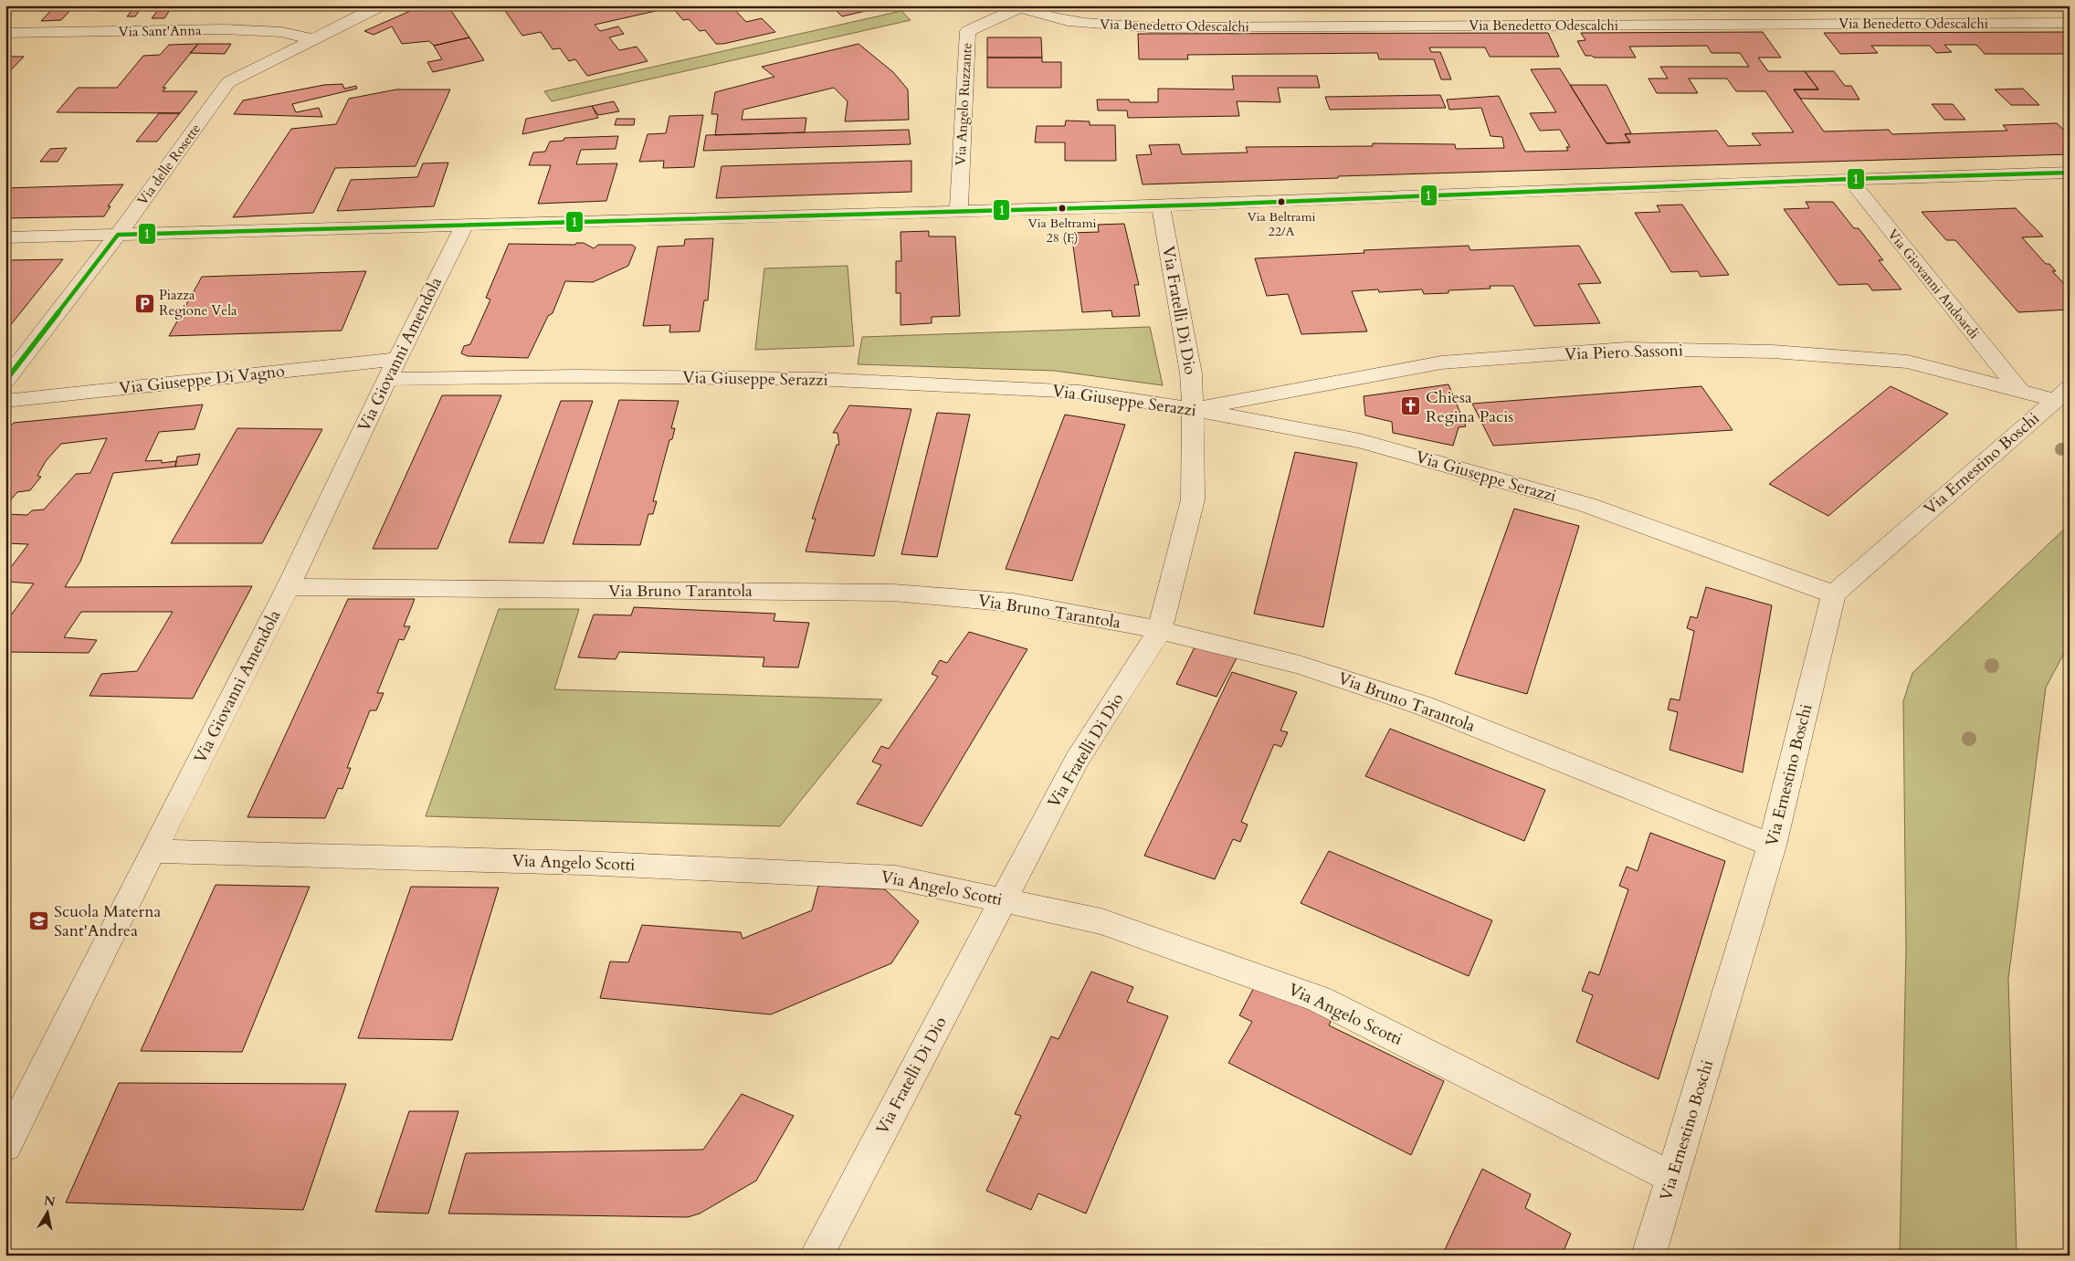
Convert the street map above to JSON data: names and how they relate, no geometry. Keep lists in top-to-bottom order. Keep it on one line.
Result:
{"streets":{"street":["Via Benedetto Odescalchi","Via Sant'Anna","Via Angelo Ruzzante","Via delle Rosette","Via Giovanni Andoardi","Via Fratelli Di Dio","Via Piero Sassoni","Via Giovanni Amendola","Via Giuseppe Serazzi","Via Giuseppe Di Vagno","Via Ernestino Boschi","Via Bruno Tarantola","Via Angelo Scotti"]},"crossings":[["Via Benedetto Odescalchi","Via Angelo Ruzzante"],["Via Sant'Anna","Via delle Rosette"],["Via Giovanni Andoardi","Via Piero Sassoni"],["Via Fratelli Di Dio","Via Piero Sassoni"],["Via Fratelli Di Dio","Via Giuseppe Serazzi"],["Via Fratelli Di Dio","Via Bruno Tarantola"],["Via Fratelli Di Dio","Via Angelo Scotti"],["Via Piero Sassoni","Via Giuseppe Serazzi"],["Via Piero Sassoni","Via Ernestino Boschi"],["Via Giovanni Amendola","Via Giuseppe Serazzi"],["Via Giovanni Amendola","Via Giuseppe Di Vagno"],["Via Giovanni Amendola","Via Bruno Tarantola"],["Via Giovanni Amendola","Via Angelo Scotti"],["Via Giuseppe Serazzi","Via Giuseppe Di Vagno"],["Via Giuseppe Serazzi","Via Ernestino Boschi"],["Via Ernestino Boschi","Via Bruno Tarantola"],["Via Ernestino Boschi","Via Angelo Scotti"]],"places":{"other":["Via Beltrami 22/A","Via Beltrami 28 (F)"],"parking":["Piazza Regione Vela"],"church":["Chiesa Regina Pacis"],"school or university":["Scuola Materna Sant'Andrea"]},"lines":["transit line 1"],"north":"top"}
